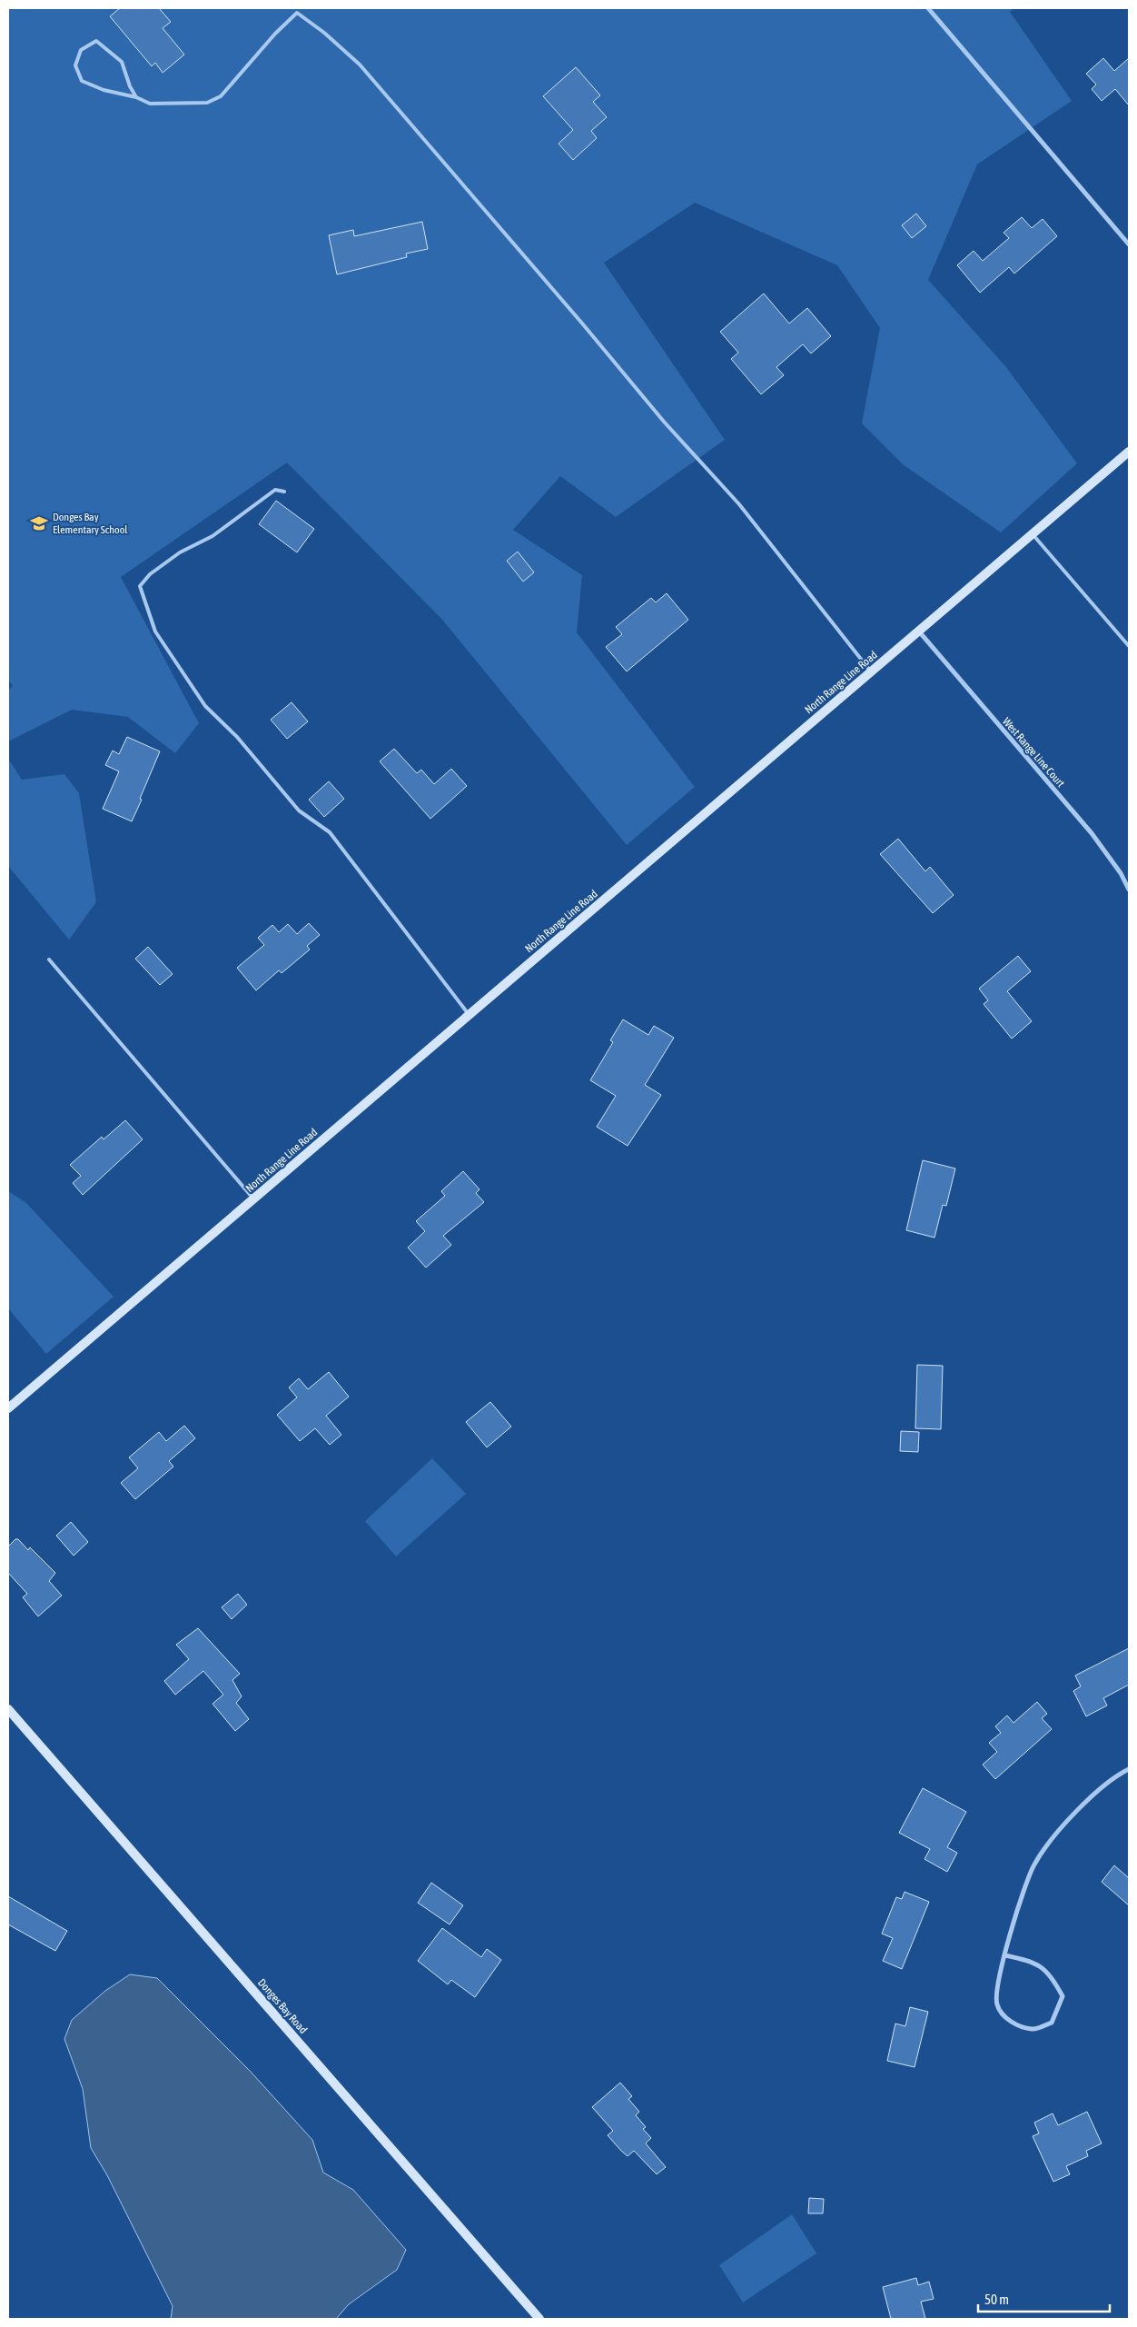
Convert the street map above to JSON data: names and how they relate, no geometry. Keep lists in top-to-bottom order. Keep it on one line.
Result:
{"streets":{"street":["North Range Line Road","West Range Line Court","Donges Bay Road"]},"crossings":[["North Range Line Road","West Range Line Court"]],"places":{"school or university":["Donges Bay Elementary School"]},"scale_bar":"50 m"}
